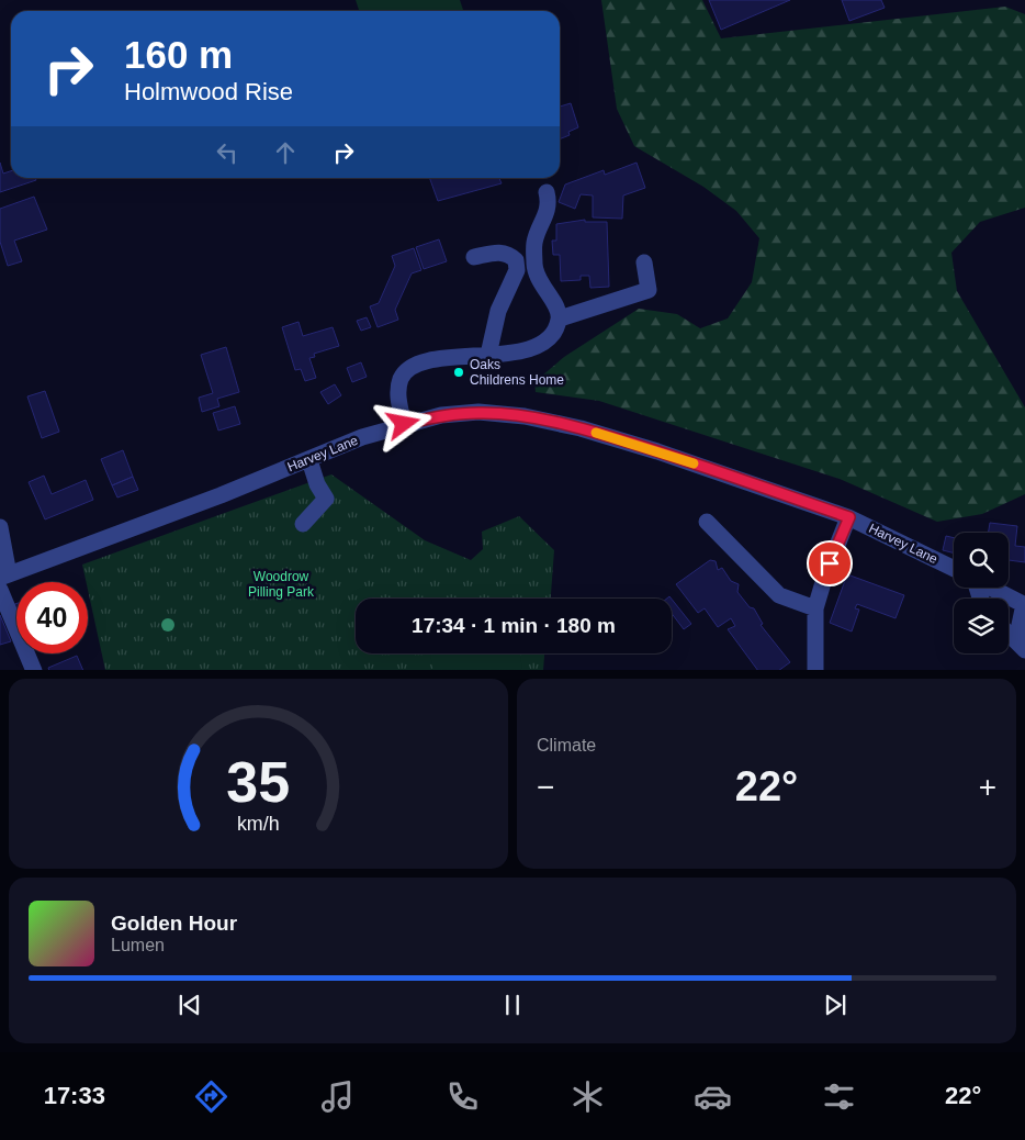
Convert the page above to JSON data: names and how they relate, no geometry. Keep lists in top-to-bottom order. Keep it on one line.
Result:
{"streets":{"street":["Harvey Lane"]},"parks":["Woodrow Pilling Park"],"places":["Oaks Childrens Home"],"page":{"turn":["160 m","Holmwood Rise"],"limit":"40","trip":"17:34 · 1 min · 180 m","tile":"Climate","heat":["−","22°","+"],"song":["Golden Hour","Lumen"],"tabs":["17:33","22°"],"gauge":["35","km/h"]}}
